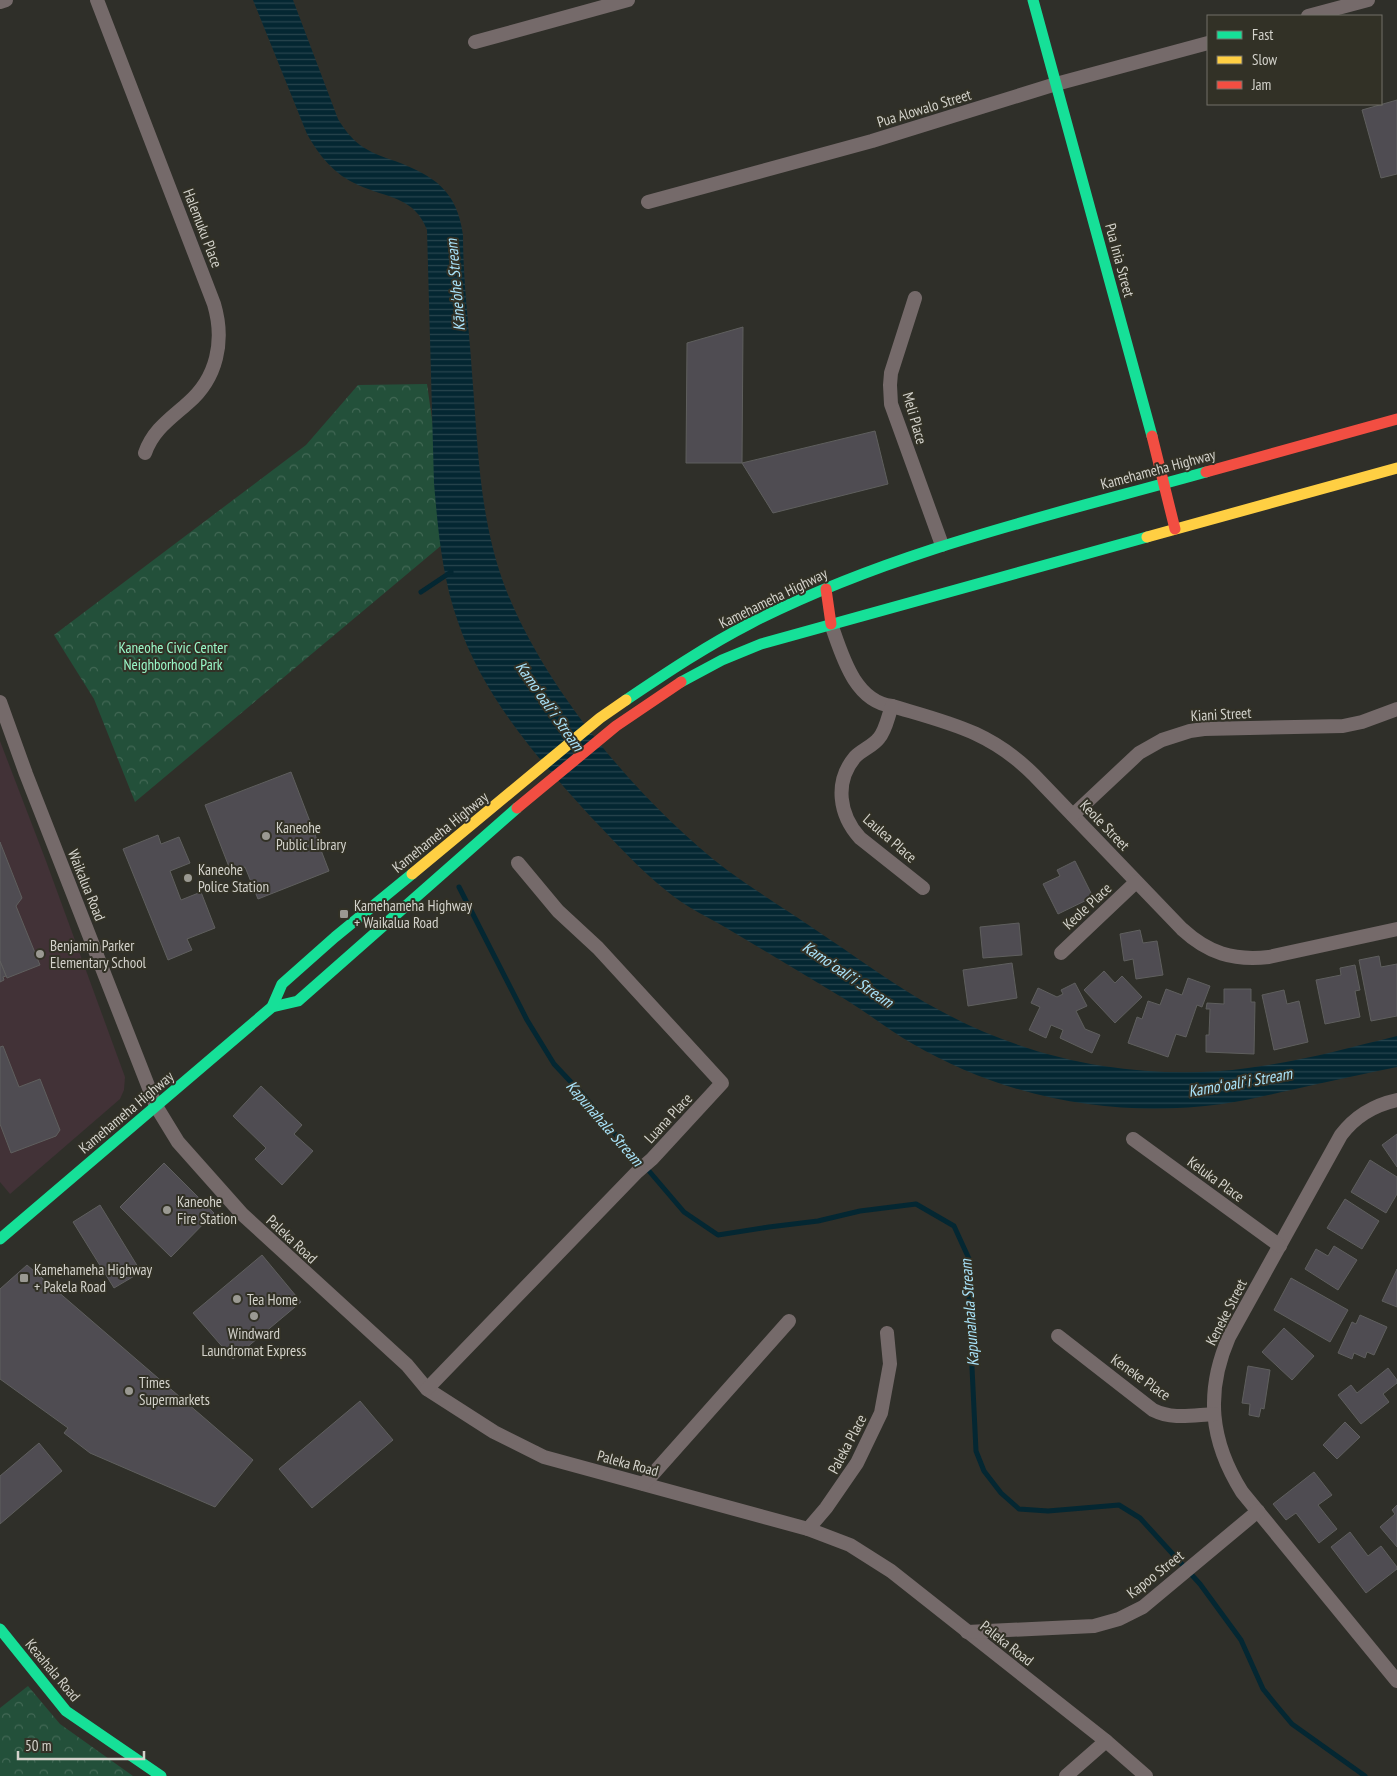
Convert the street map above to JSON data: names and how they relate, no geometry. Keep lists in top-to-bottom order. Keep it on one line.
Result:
{"streets":{"main road":["Pua Inia Street","Kamehameha Highway","Keaahala Road"],"street":["Pua Alowalo Street","Halemuku Place","Meli Place","Kiani Street","Keole Street","Laulea Place","Waikalua Road","Keole Place","Luana Place","Keluka Place","Paleka Road","Keneke Street","Keneke Place","Paleka Place","Kapoo Street"]},"crossings":[["Pua Alowalo Street","Pua Inia Street"],["Pua Inia Street","Kamehameha Highway"],["Meli Place","Kamehameha Highway"],["Kamehameha Highway","Keole Street"],["Kamehameha Highway","Waikalua Road"],["Kamehameha Highway","Paleka Road"],["Kiani Street","Keole Street"],["Keole Street","Laulea Place"],["Keole Street","Keole Place"],["Waikalua Road","Paleka Road"],["Luana Place","Paleka Road"],["Keluka Place","Keneke Street"],["Paleka Road","Paleka Place"],["Paleka Road","Kapoo Street"],["Keneke Street","Keneke Place"],["Keneke Street","Kapoo Street"]],"water":["Kāne'ohe Stream","Kamoʻoaliʻi Stream","Kapunahala Stream"],"parks":["Kaneohe Civic Center Neighborhood Park"],"places":{"other":["Kaneohe Public Library","Kaneohe Police Station","Benjamin Parker Elementary School","Kaneohe Fire Station","Tea Home","Windward Laundromat Express","Times Supermarkets"],"transit":["Kamehameha Highway + Waikalua Road","Kamehameha Highway + Pakela Road"]},"legend":["Fast","Slow","Jam"],"scale_bar":"50 m"}
